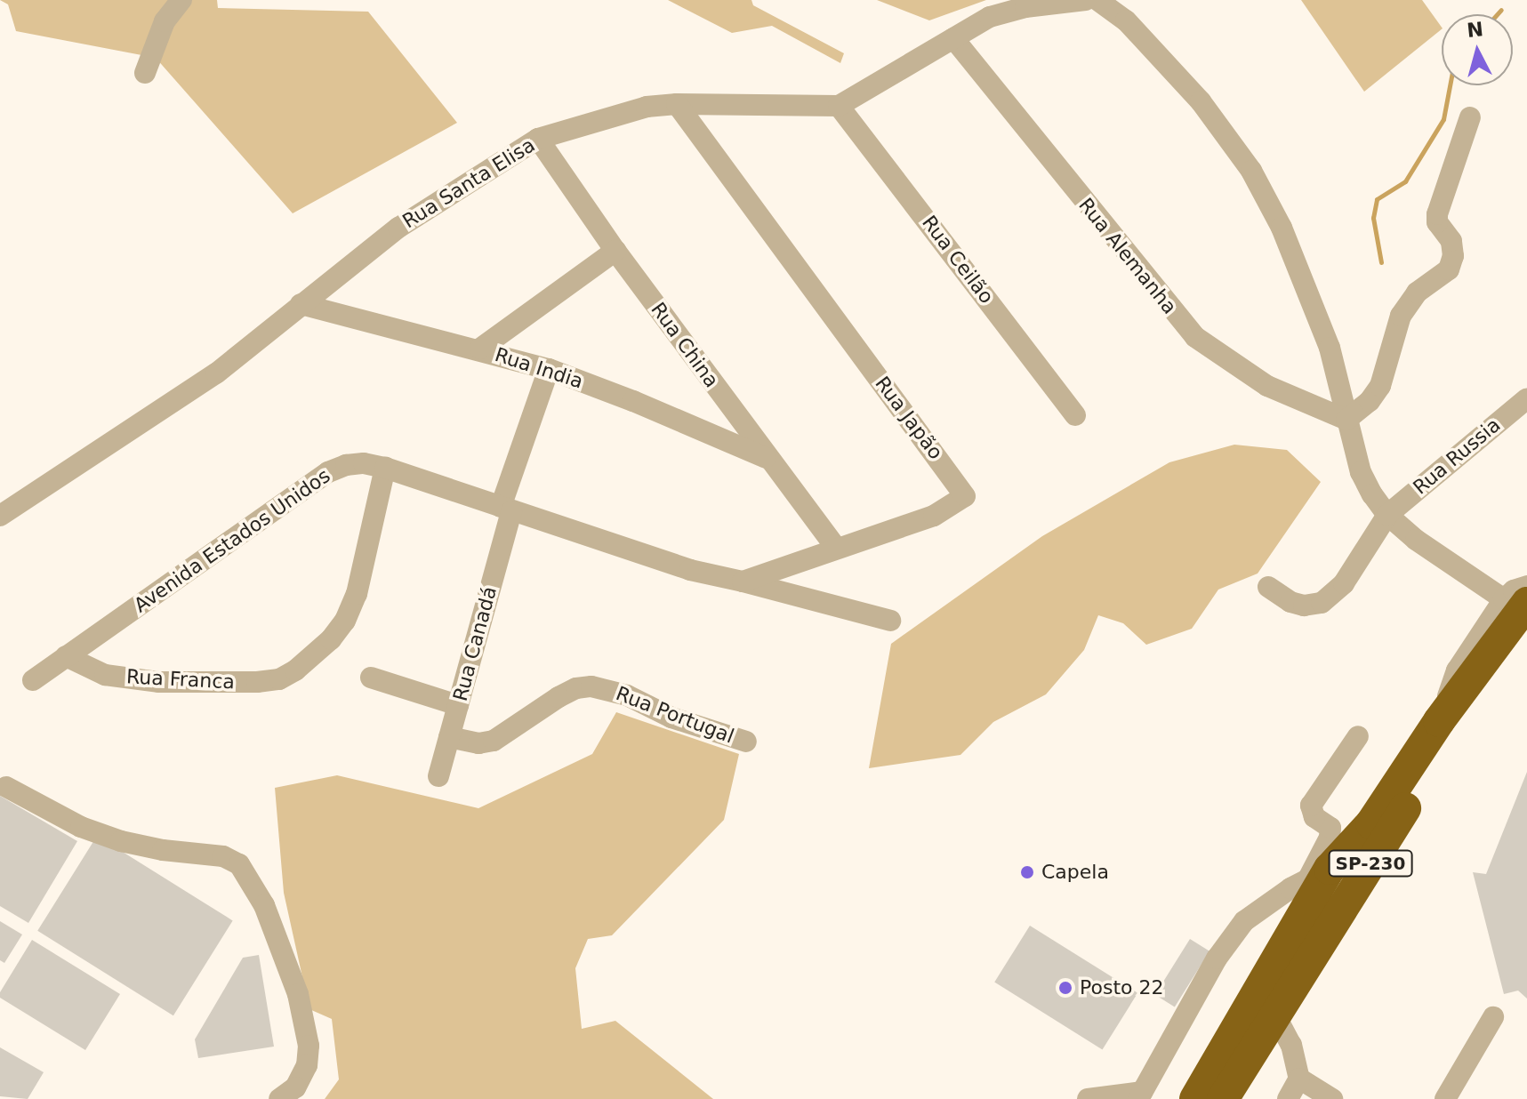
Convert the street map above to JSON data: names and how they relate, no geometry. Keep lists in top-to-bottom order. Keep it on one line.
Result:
{"streets":{"highway":["SP-230"],"street":["Rua Santa Elisa","Rua Alemanha","Rua Ceilão","Rua China","Rua India","Rua Japão","Rua Russia","Avenida Estados Unidos","Rua Canadá","Rua Franca","Rua Portugal"]},"crossings":[["Rua Santa Elisa","Rua Ceilão"],["Rua Santa Elisa","Rua China"],["Rua Santa Elisa","Rua India"],["Rua Santa Elisa","Rua Japão"],["Rua China","Rua India"],["Rua China","Rua Japão"],["Rua India","Rua Canadá"],["Rua Japão","Avenida Estados Unidos"],["Avenida Estados Unidos","Rua Canadá"],["Avenida Estados Unidos","Rua Franca"],["Rua Canadá","Rua Portugal"]],"places":["Capela","Posto 22"],"north":"top"}
